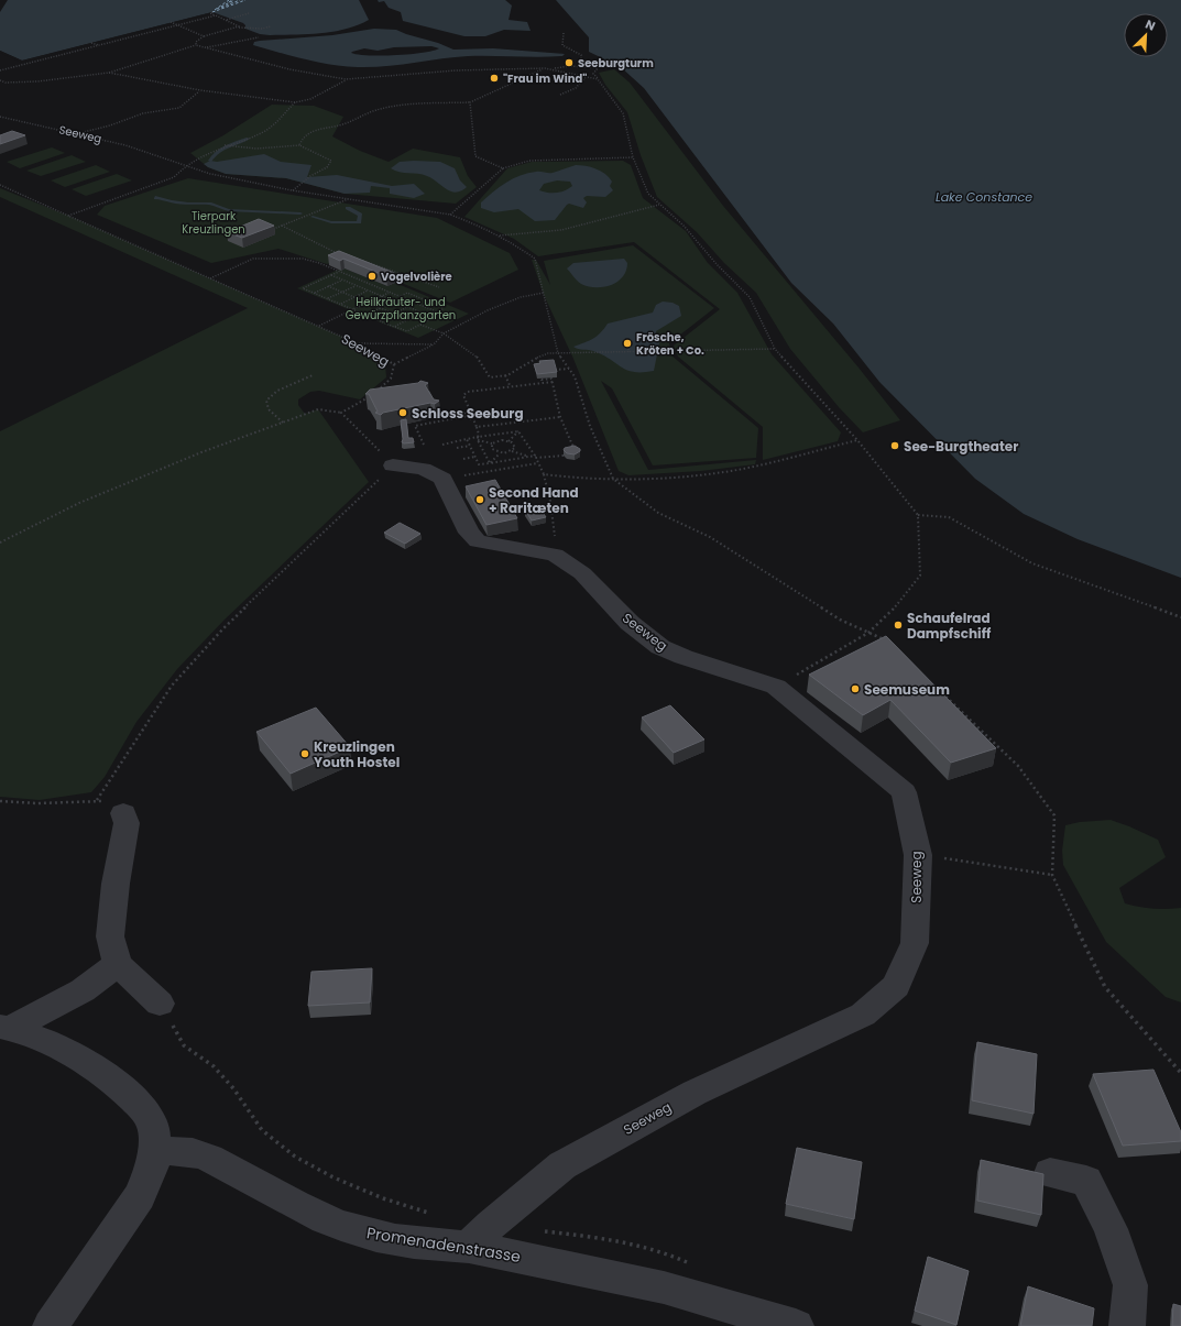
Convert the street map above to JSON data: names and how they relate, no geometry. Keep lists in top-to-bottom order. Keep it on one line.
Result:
{"streets":{"street":["Seeweg","Promenadenstrasse"]},"crossings":[["Seeweg","Promenadenstrasse"]],"water":["Lake Constance"],"parks":["Tierpark Kreuzlingen","Heilkräuter- und Gewürzpflanzgarten"],"places":["Seeburgturm","\"Frau im Wind\"","Vogelvolière","Frösche, Kröten + Co.","Schloss Seeburg","See-Burgtheater","Second Hand + Raritæten","Schaufelrad Dampfschiff","Seemuseum","Kreuzlingen Youth Hostel"],"north":"top right"}
